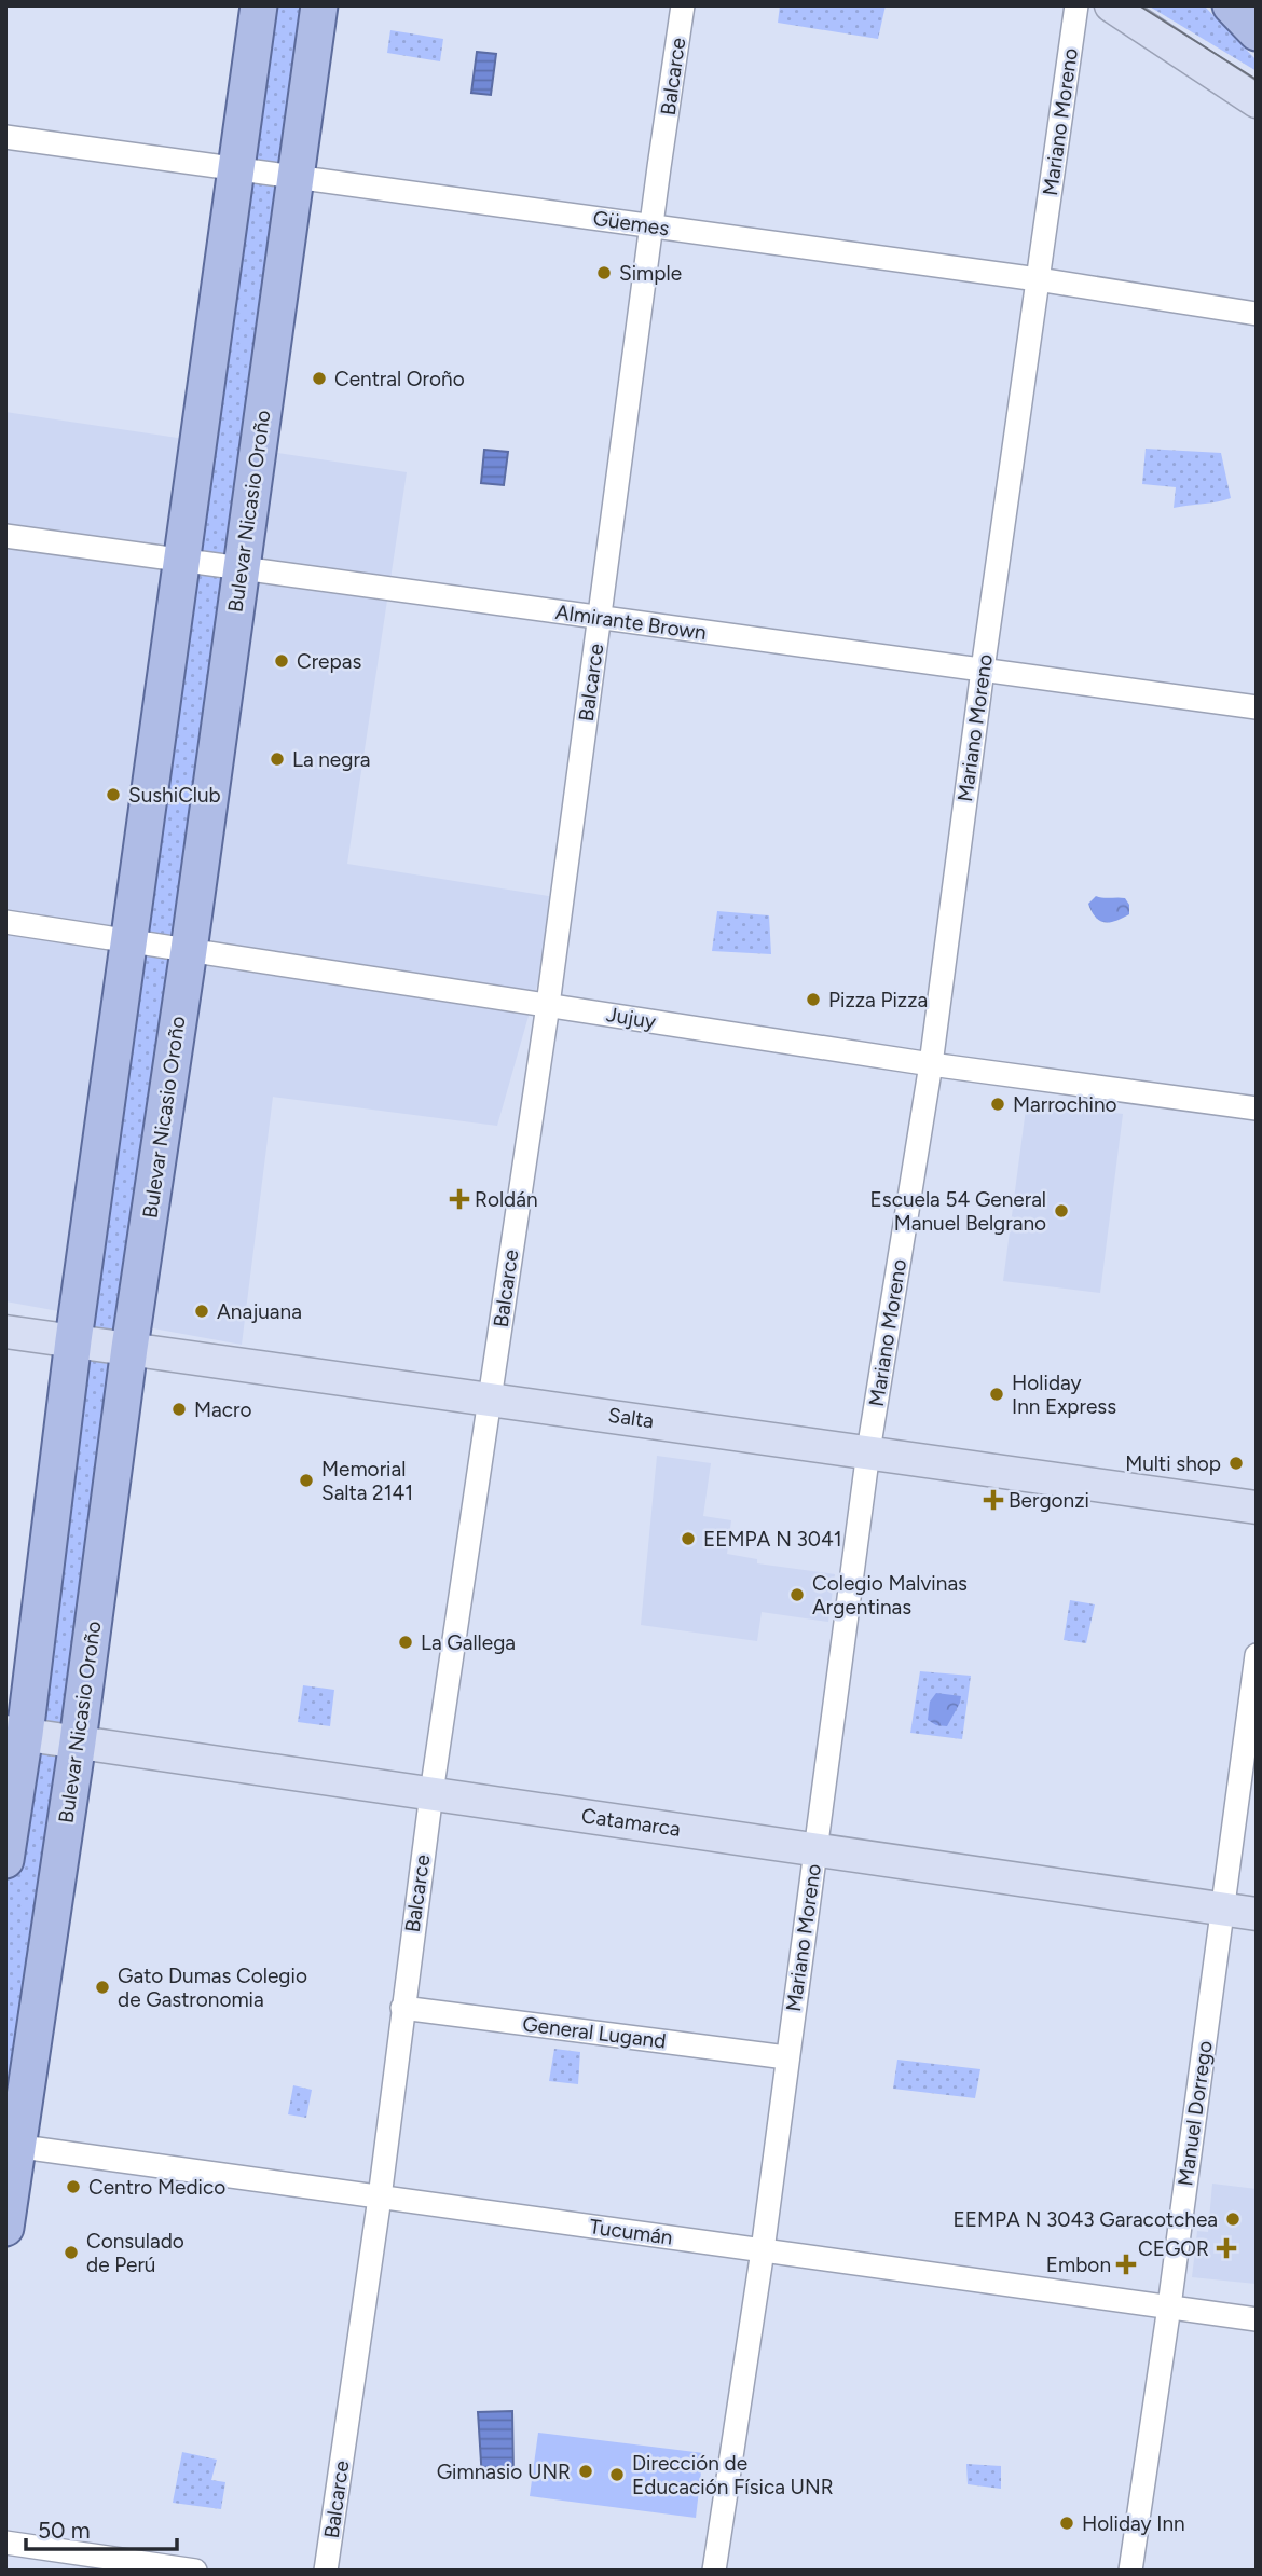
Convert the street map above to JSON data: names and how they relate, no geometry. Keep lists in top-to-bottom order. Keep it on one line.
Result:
{"streets":{"main road":["Bulevar Nicasio Oroño","Salta","Catamarca"],"street":["Balcarce","Mariano Moreno","Güemes","Almirante Brown","Jujuy","General Lugand","Manuel Dorrego","Tucumán"]},"crossings":[["Balcarce","Güemes"],["Balcarce","Almirante Brown"],["Balcarce","Jujuy"],["Balcarce","Salta"],["Balcarce","Catamarca"],["Balcarce","General Lugand"],["Balcarce","Tucumán"],["Mariano Moreno","Güemes"],["Mariano Moreno","Almirante Brown"],["Mariano Moreno","Jujuy"],["Mariano Moreno","Salta"],["Mariano Moreno","Catamarca"],["Mariano Moreno","General Lugand"],["Mariano Moreno","Tucumán"],["Güemes","Bulevar Nicasio Oroño"],["Bulevar Nicasio Oroño","Almirante Brown"],["Bulevar Nicasio Oroño","Jujuy"],["Bulevar Nicasio Oroño","Salta"],["Bulevar Nicasio Oroño","Catamarca"],["Bulevar Nicasio Oroño","Tucumán"],["Catamarca","Manuel Dorrego"],["Manuel Dorrego","Tucumán"]],"places":{"other":["Simple","Central Oroño","Crepas","La negra","SushiClub","Pizza Pizza","Marrochino","Escuela 54 General Manuel Belgrano","Anajuana","Holiday Inn Express","Macro","Multi shop","Memorial Salta 2141","EEMPA N 3041","Colegio Malvinas Argentinas","La Gallega","Gato Dumas Colegio de Gastronomia","Centro Medico","EEMPA N 3043 Garacotchea","Consulado de Perú","Gimnasio UNR","Dirección de Educación Física UNR","Holiday Inn"],"health":["Roldán","Bergonzi","CEGOR","Embon"]},"scale_bar":"50 m"}
